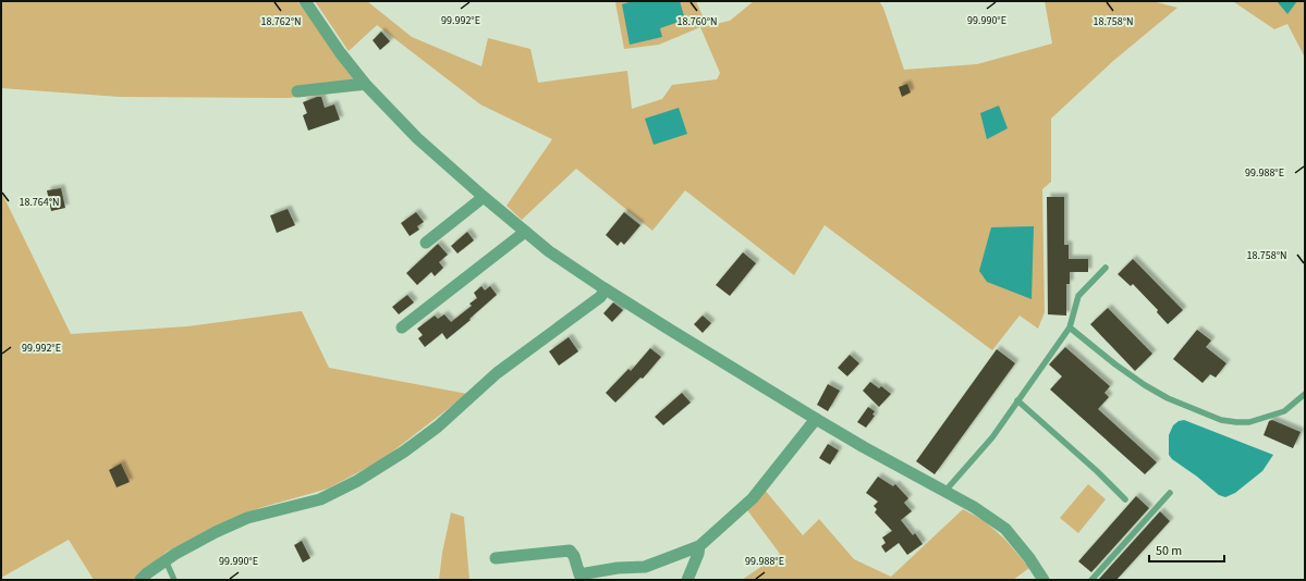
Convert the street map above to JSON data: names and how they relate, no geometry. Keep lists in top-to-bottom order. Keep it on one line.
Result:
{"scale_bar":"50 m","coordinates":["99.992°E","99.990°E","18.762°N","18.760°N","18.758°N","99.988°E","18.764°N"]}
